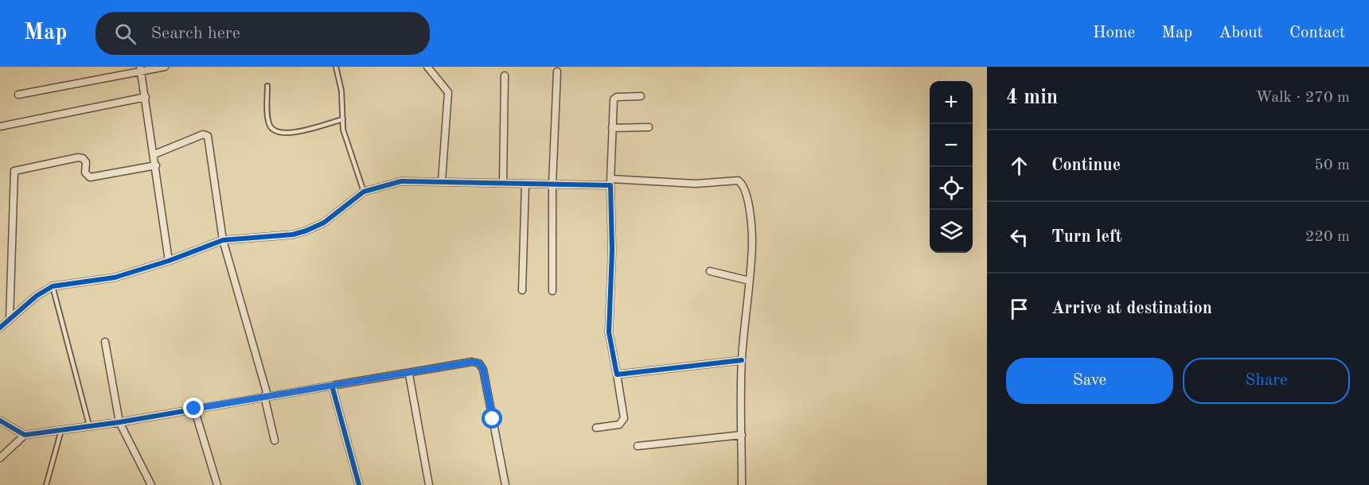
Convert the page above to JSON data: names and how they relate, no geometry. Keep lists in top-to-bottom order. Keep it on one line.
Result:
{"page":{"header":"Map","search":"Search here","nav":["Home","Map","About","Contact"],"heading":["4 min","Walk · 270 m"],"map_buttons":["+","−"],"list":[["Continue","50 m"],["Turn left","220 m"],"Arrive at destination"],"buttons":["Save","Share"]}}
